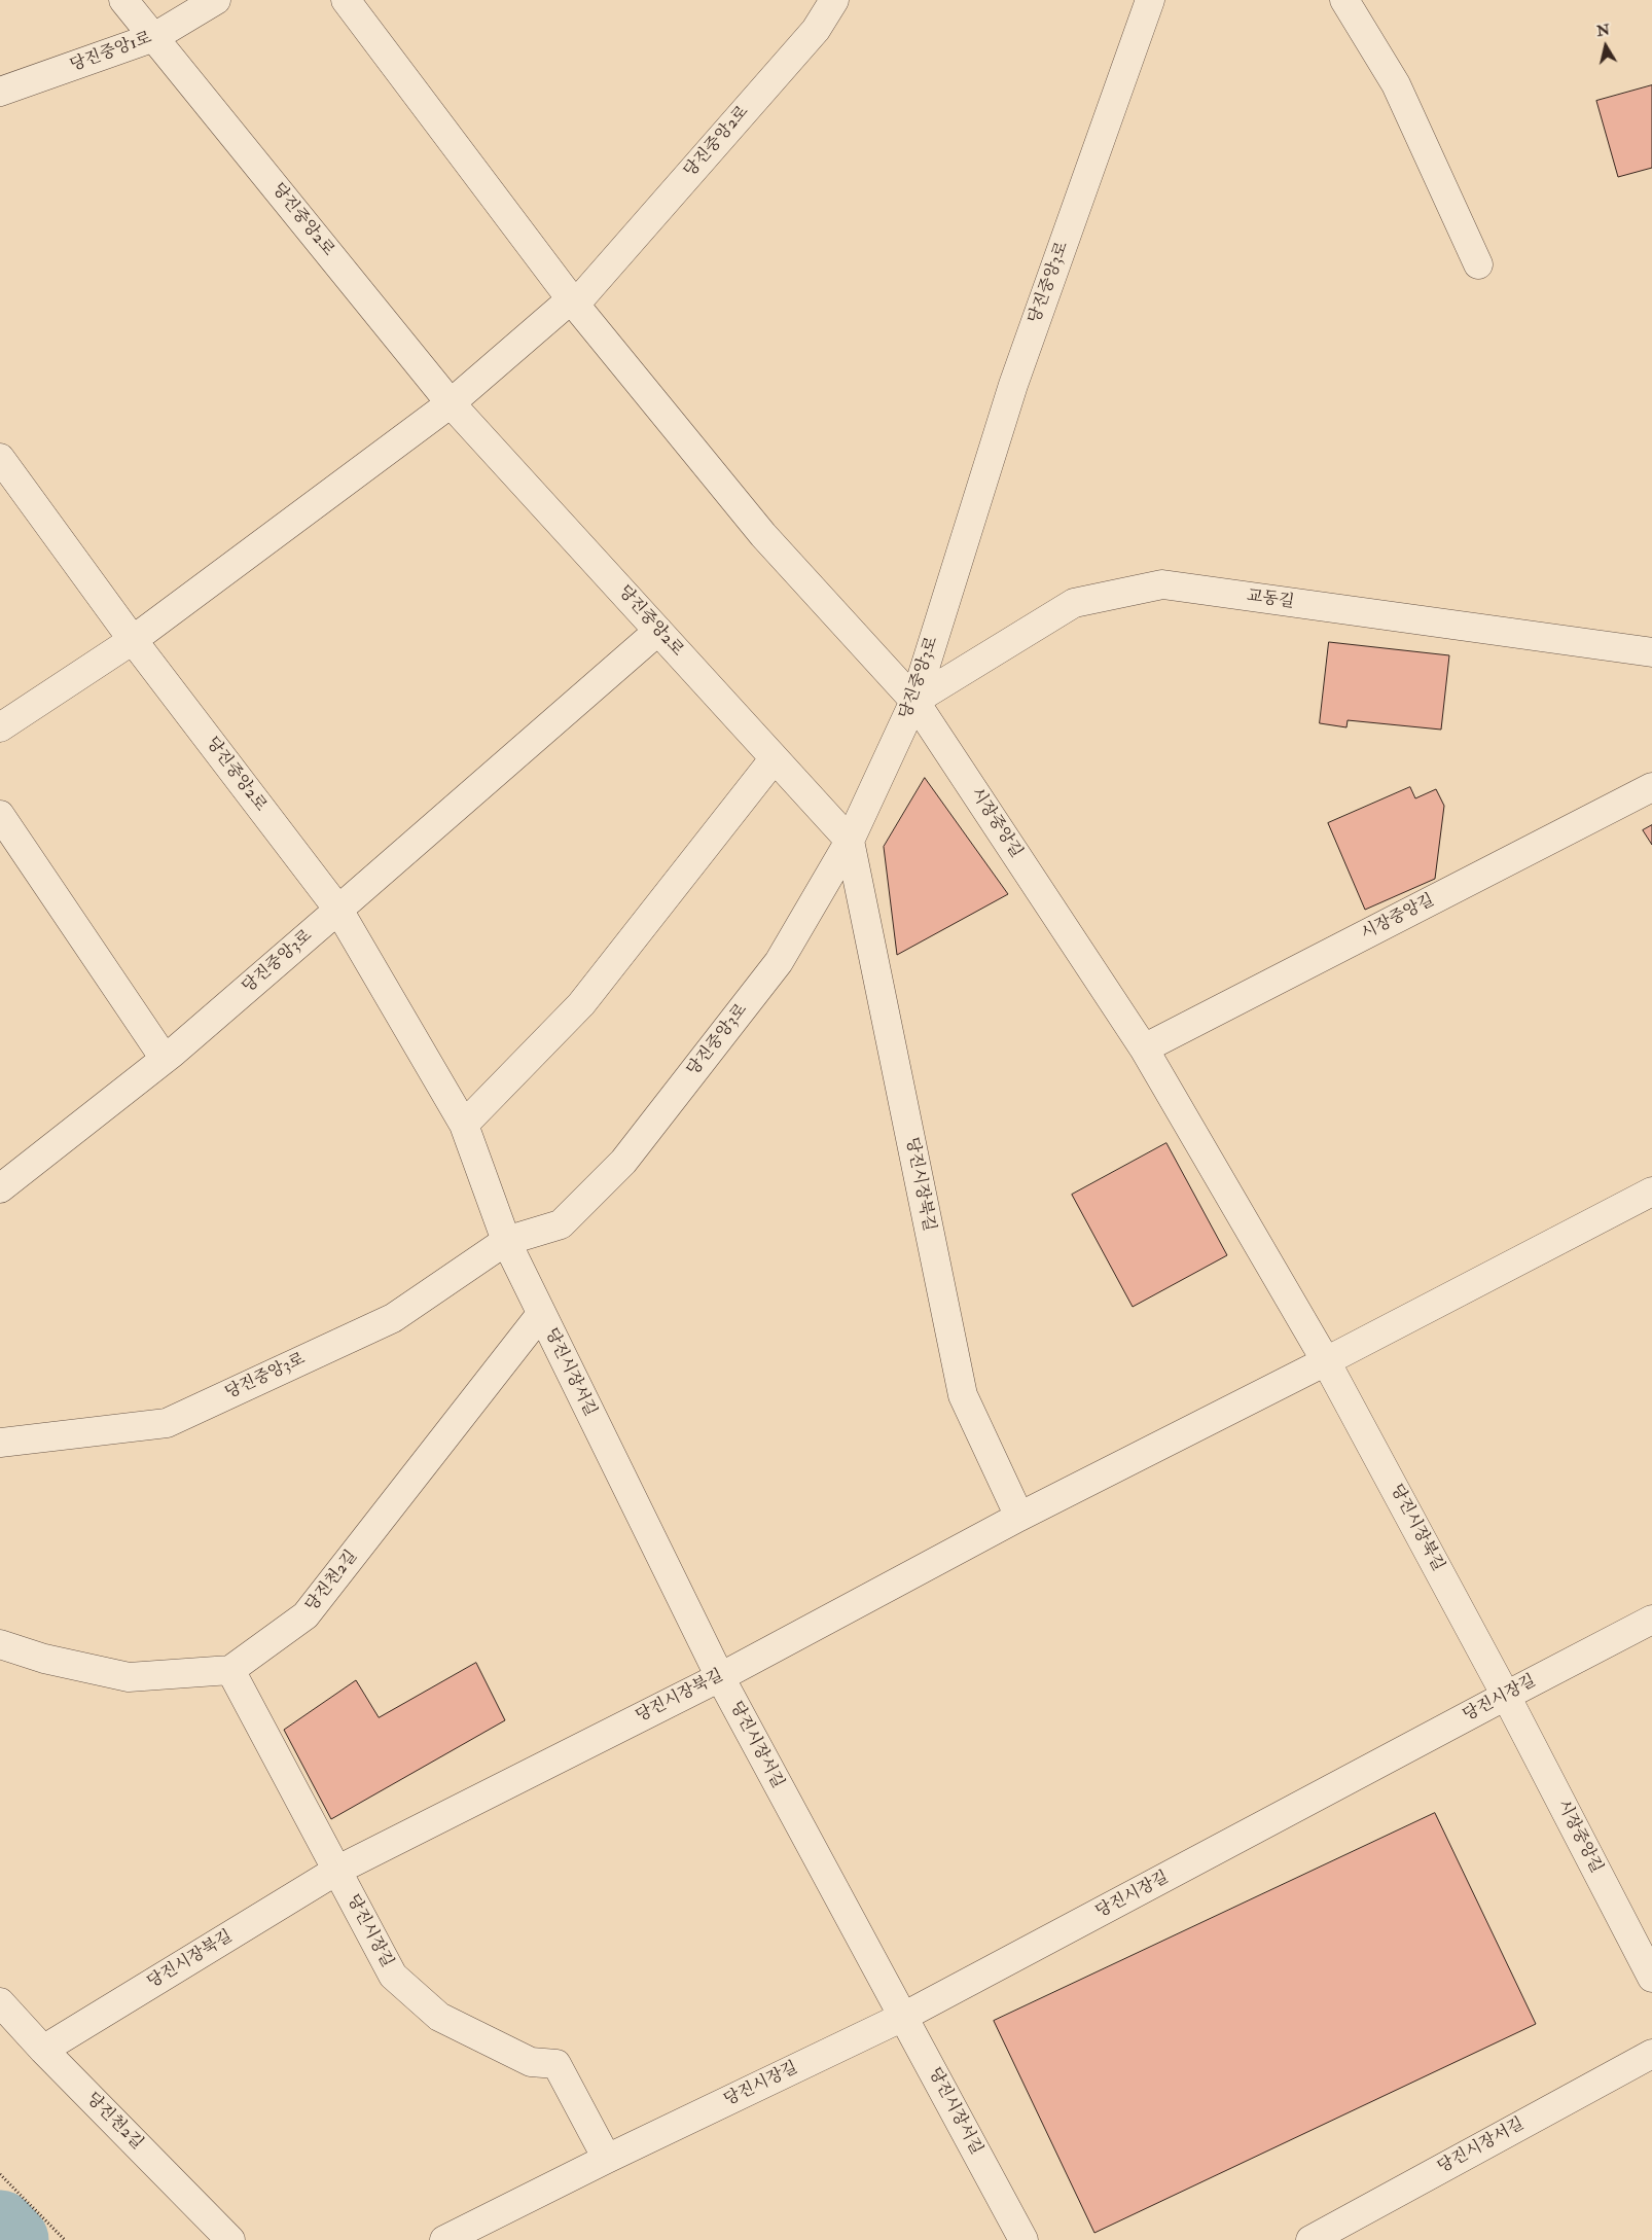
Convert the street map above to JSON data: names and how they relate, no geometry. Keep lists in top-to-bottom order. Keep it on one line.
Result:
{"streets":{"street":["당진중앙1로","당진중앙2로","당진중앙3로","교동길","시장중앙길","당진시장북길","당진시장서길","당진천2길","당진시장길"]},"crossings":[["당진중앙1로","당진중앙2로"],["당진중앙2로","당진중앙3로"],["당진중앙2로","당진시장북길"],["당진중앙3로","교동길"],["당진중앙3로","시장중앙길"],["당진중앙3로","당진시장북길"],["당진중앙3로","당진시장서길"],["교동길","시장중앙길"],["시장중앙길","당진시장북길"],["시장중앙길","당진시장길"],["당진시장북길","당진시장서길"],["당진시장북길","당진천2길"],["당진시장북길","당진시장길"],["당진시장서길","당진천2길"],["당진시장서길","당진시장길"]],"north":"top"}
